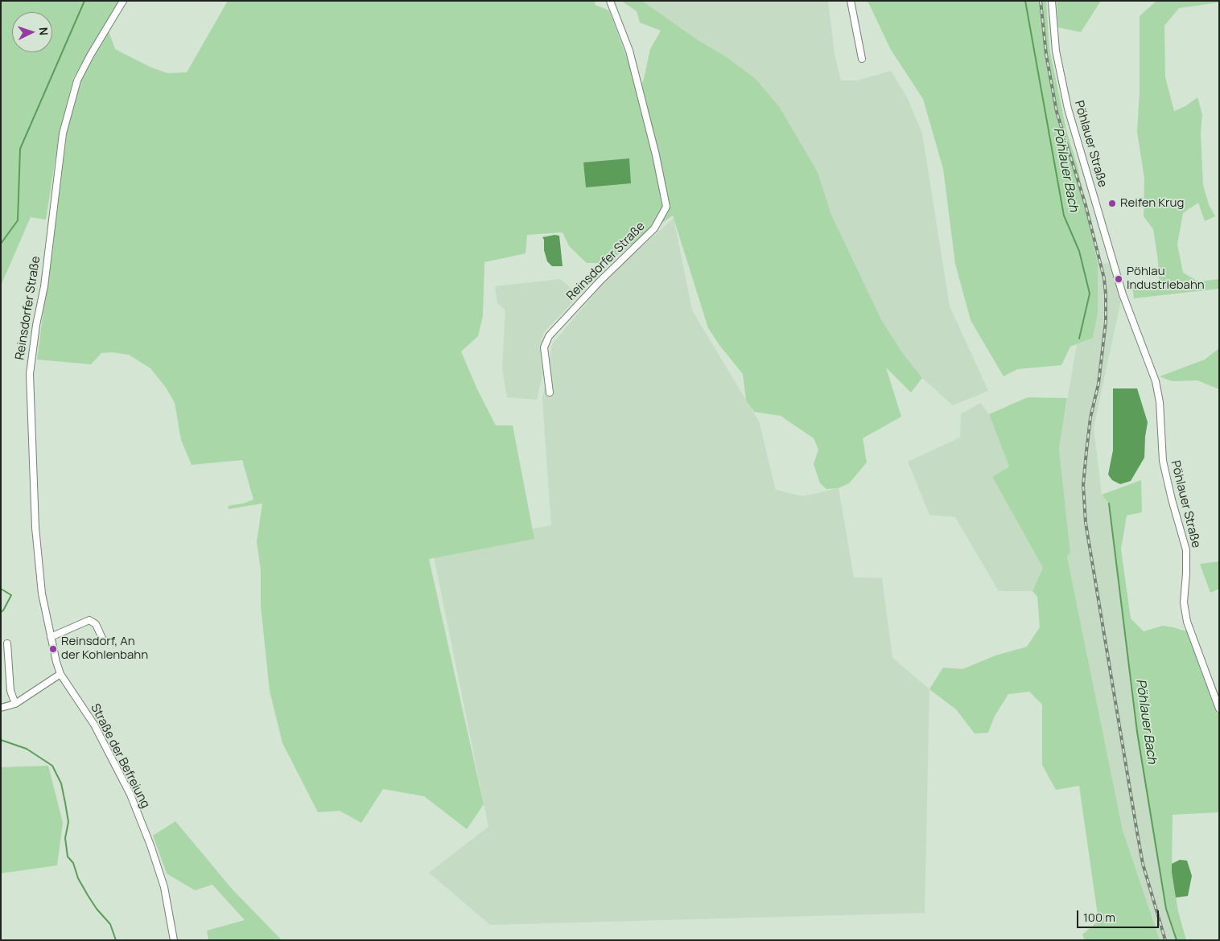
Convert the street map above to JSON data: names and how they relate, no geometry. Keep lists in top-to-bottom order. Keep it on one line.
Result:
{"streets":{"street":["Pöhlauer Straße","Reinsdorfer Straße","Straße der Befreiung"]},"crossings":[["Reinsdorfer Straße","Straße der Befreiung"]],"water":["Pöhlauer Bach"],"places":["Reifen Krug","Pöhlau Industriebahn","Reinsdorf, An der Kohlenbahn"],"scale_bar":"100 m","north":"right"}
